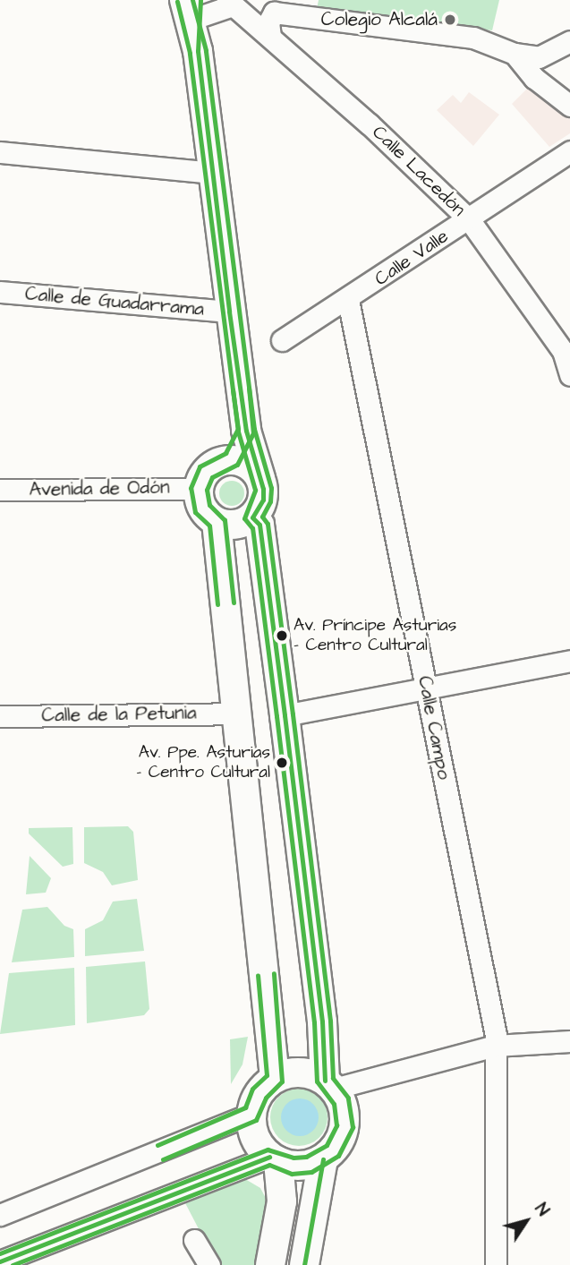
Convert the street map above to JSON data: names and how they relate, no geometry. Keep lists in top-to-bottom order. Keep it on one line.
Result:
{"streets":{"street":["Calle Lacedón","Calle Valle","Calle de Guadarrama","Avenida de Odón","Calle de la Petunia","Calle Campo"]},"crossings":[["Calle Lacedón","Calle Valle"],["Calle Valle","Calle Campo"]],"places":["Colegio Alcalá","Av. Príncipe Asturias - Centro Cultural","Av. Ppe. Asturias - Centro Cultural"],"north":"top right"}
